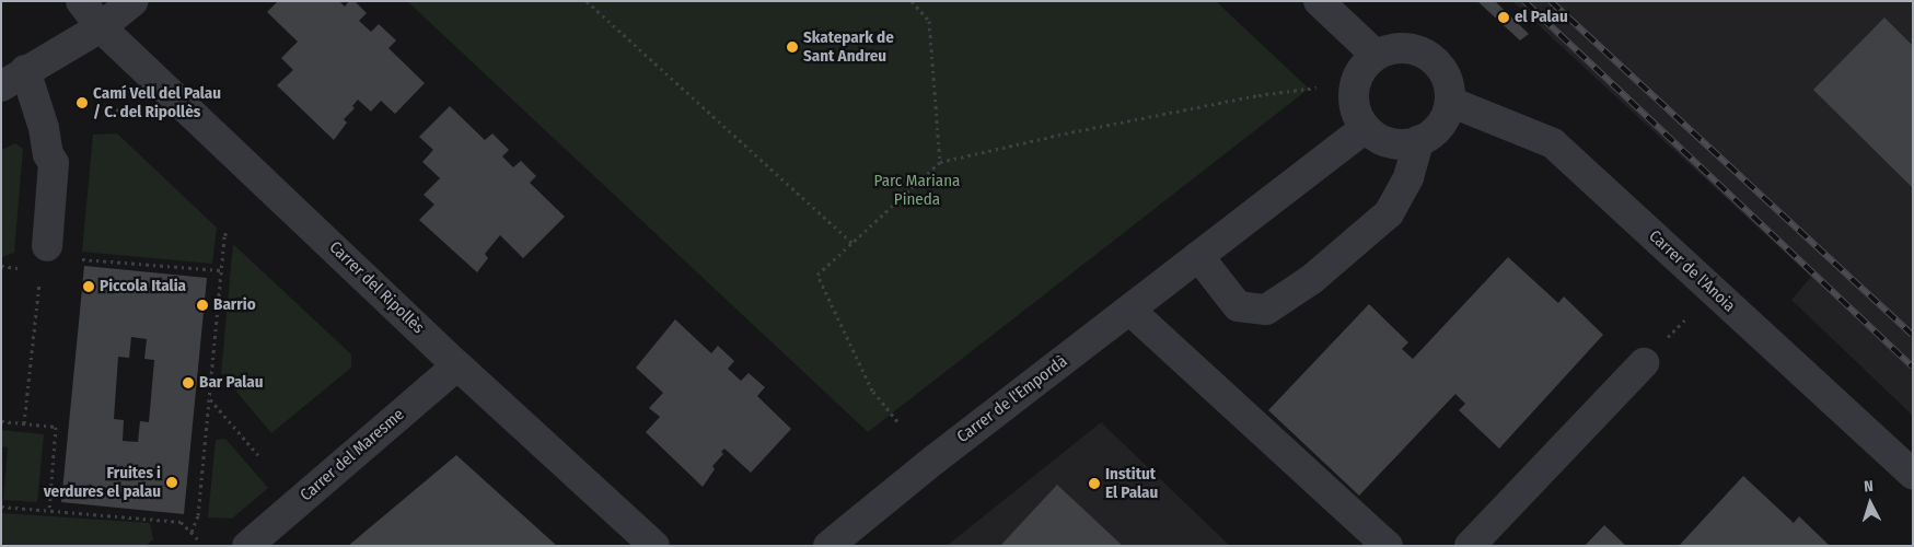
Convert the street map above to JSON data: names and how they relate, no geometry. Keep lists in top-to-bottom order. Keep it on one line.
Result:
{"streets":{"street":["Carrer de l'Anoia","Carrer del Ripollès","Carrer de l'Empordà","Carrer del Maresme"]},"crossings":[["Carrer de l'Anoia","Carrer de l'Empordà"],["Carrer del Ripollès","Carrer del Maresme"]],"parks":["Parc Mariana Pineda"],"places":["el Palau","Skatepark de Sant Andreu","Camí Vell del Palau / C. del Ripollès","Piccola Italia","Barrio","Bar Palau","Fruites i verdures el palau","Institut El Palau"],"north":"top"}
